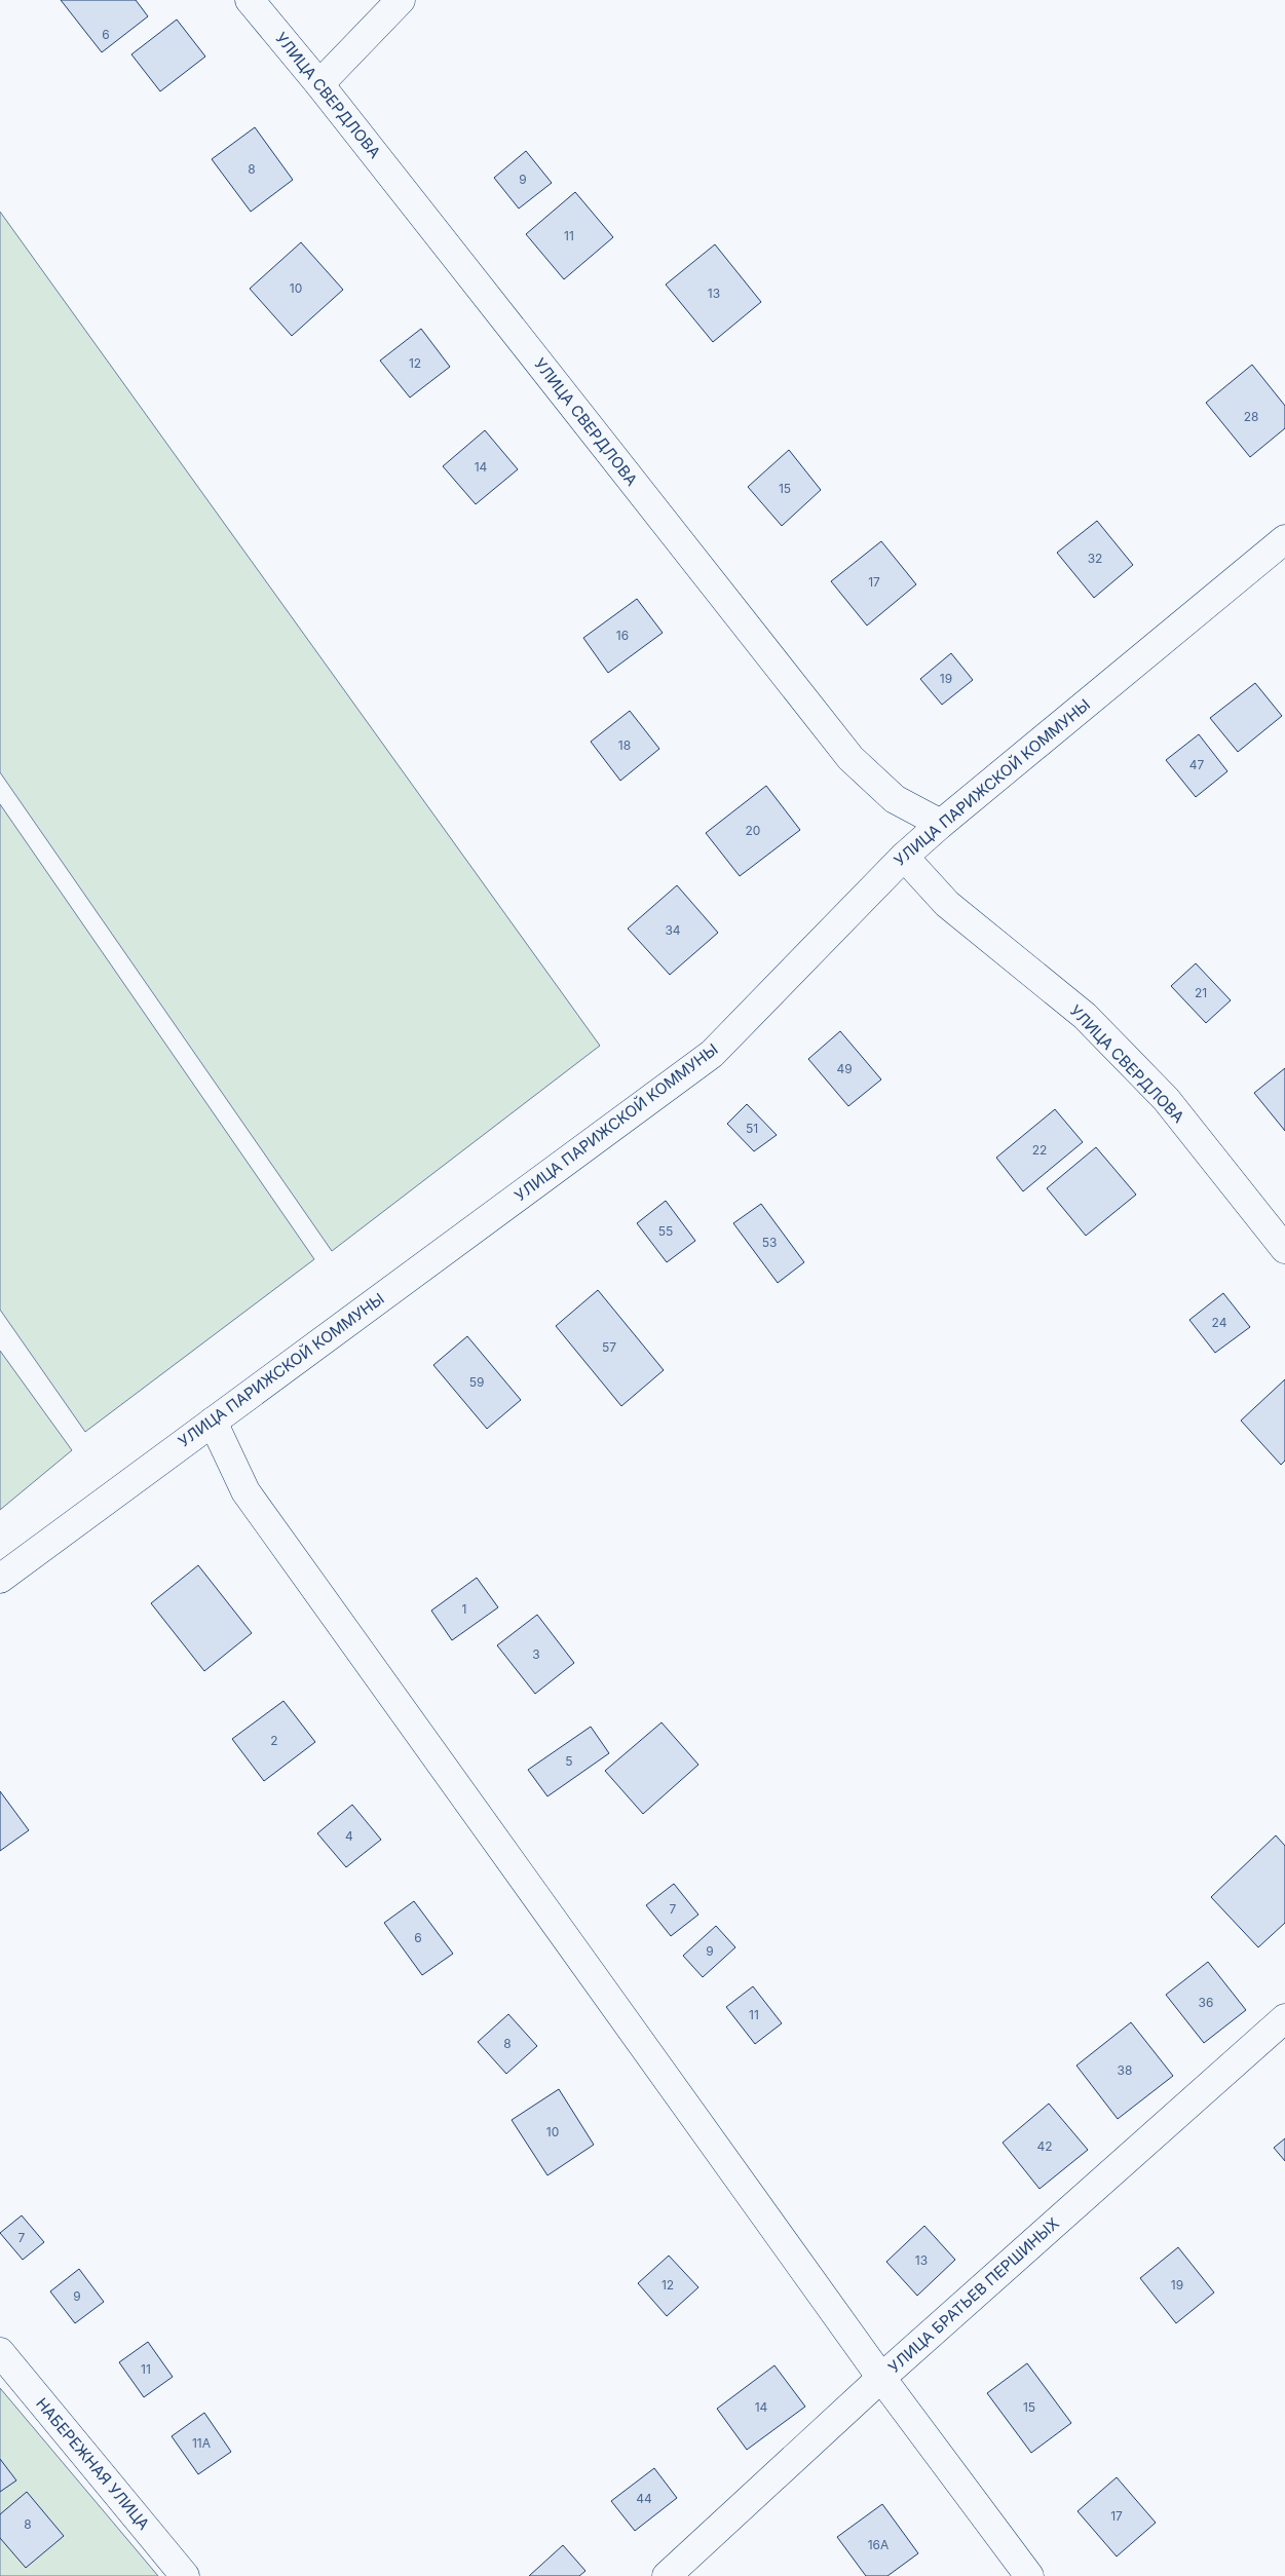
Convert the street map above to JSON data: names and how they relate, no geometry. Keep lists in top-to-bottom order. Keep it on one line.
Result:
{"streets":{"street":["УЛИЦА СВЕРДЛОВА","УЛИЦА ПАРИЖСКОЙ КОММУНЫ","УЛИЦА БРАТЬЕВ ПЕРШИНЫХ","НАБЕРЕЖНАЯ УЛИЦА"]},"crossings":[["УЛИЦА СВЕРДЛОВА","УЛИЦА ПАРИЖСКОЙ КОММУНЫ"]],"house_numbers":["6","8","9","11","10","13","12","28","14","15","32","17","16","19","18","47","20","34","21","49","51","22","55","53","24","57","59","1","3","2","5","4","7","6","9","36","11","8","38","10","42","7","13","12","19","9","11","14","15","11А","44","17","8","16А"]}
